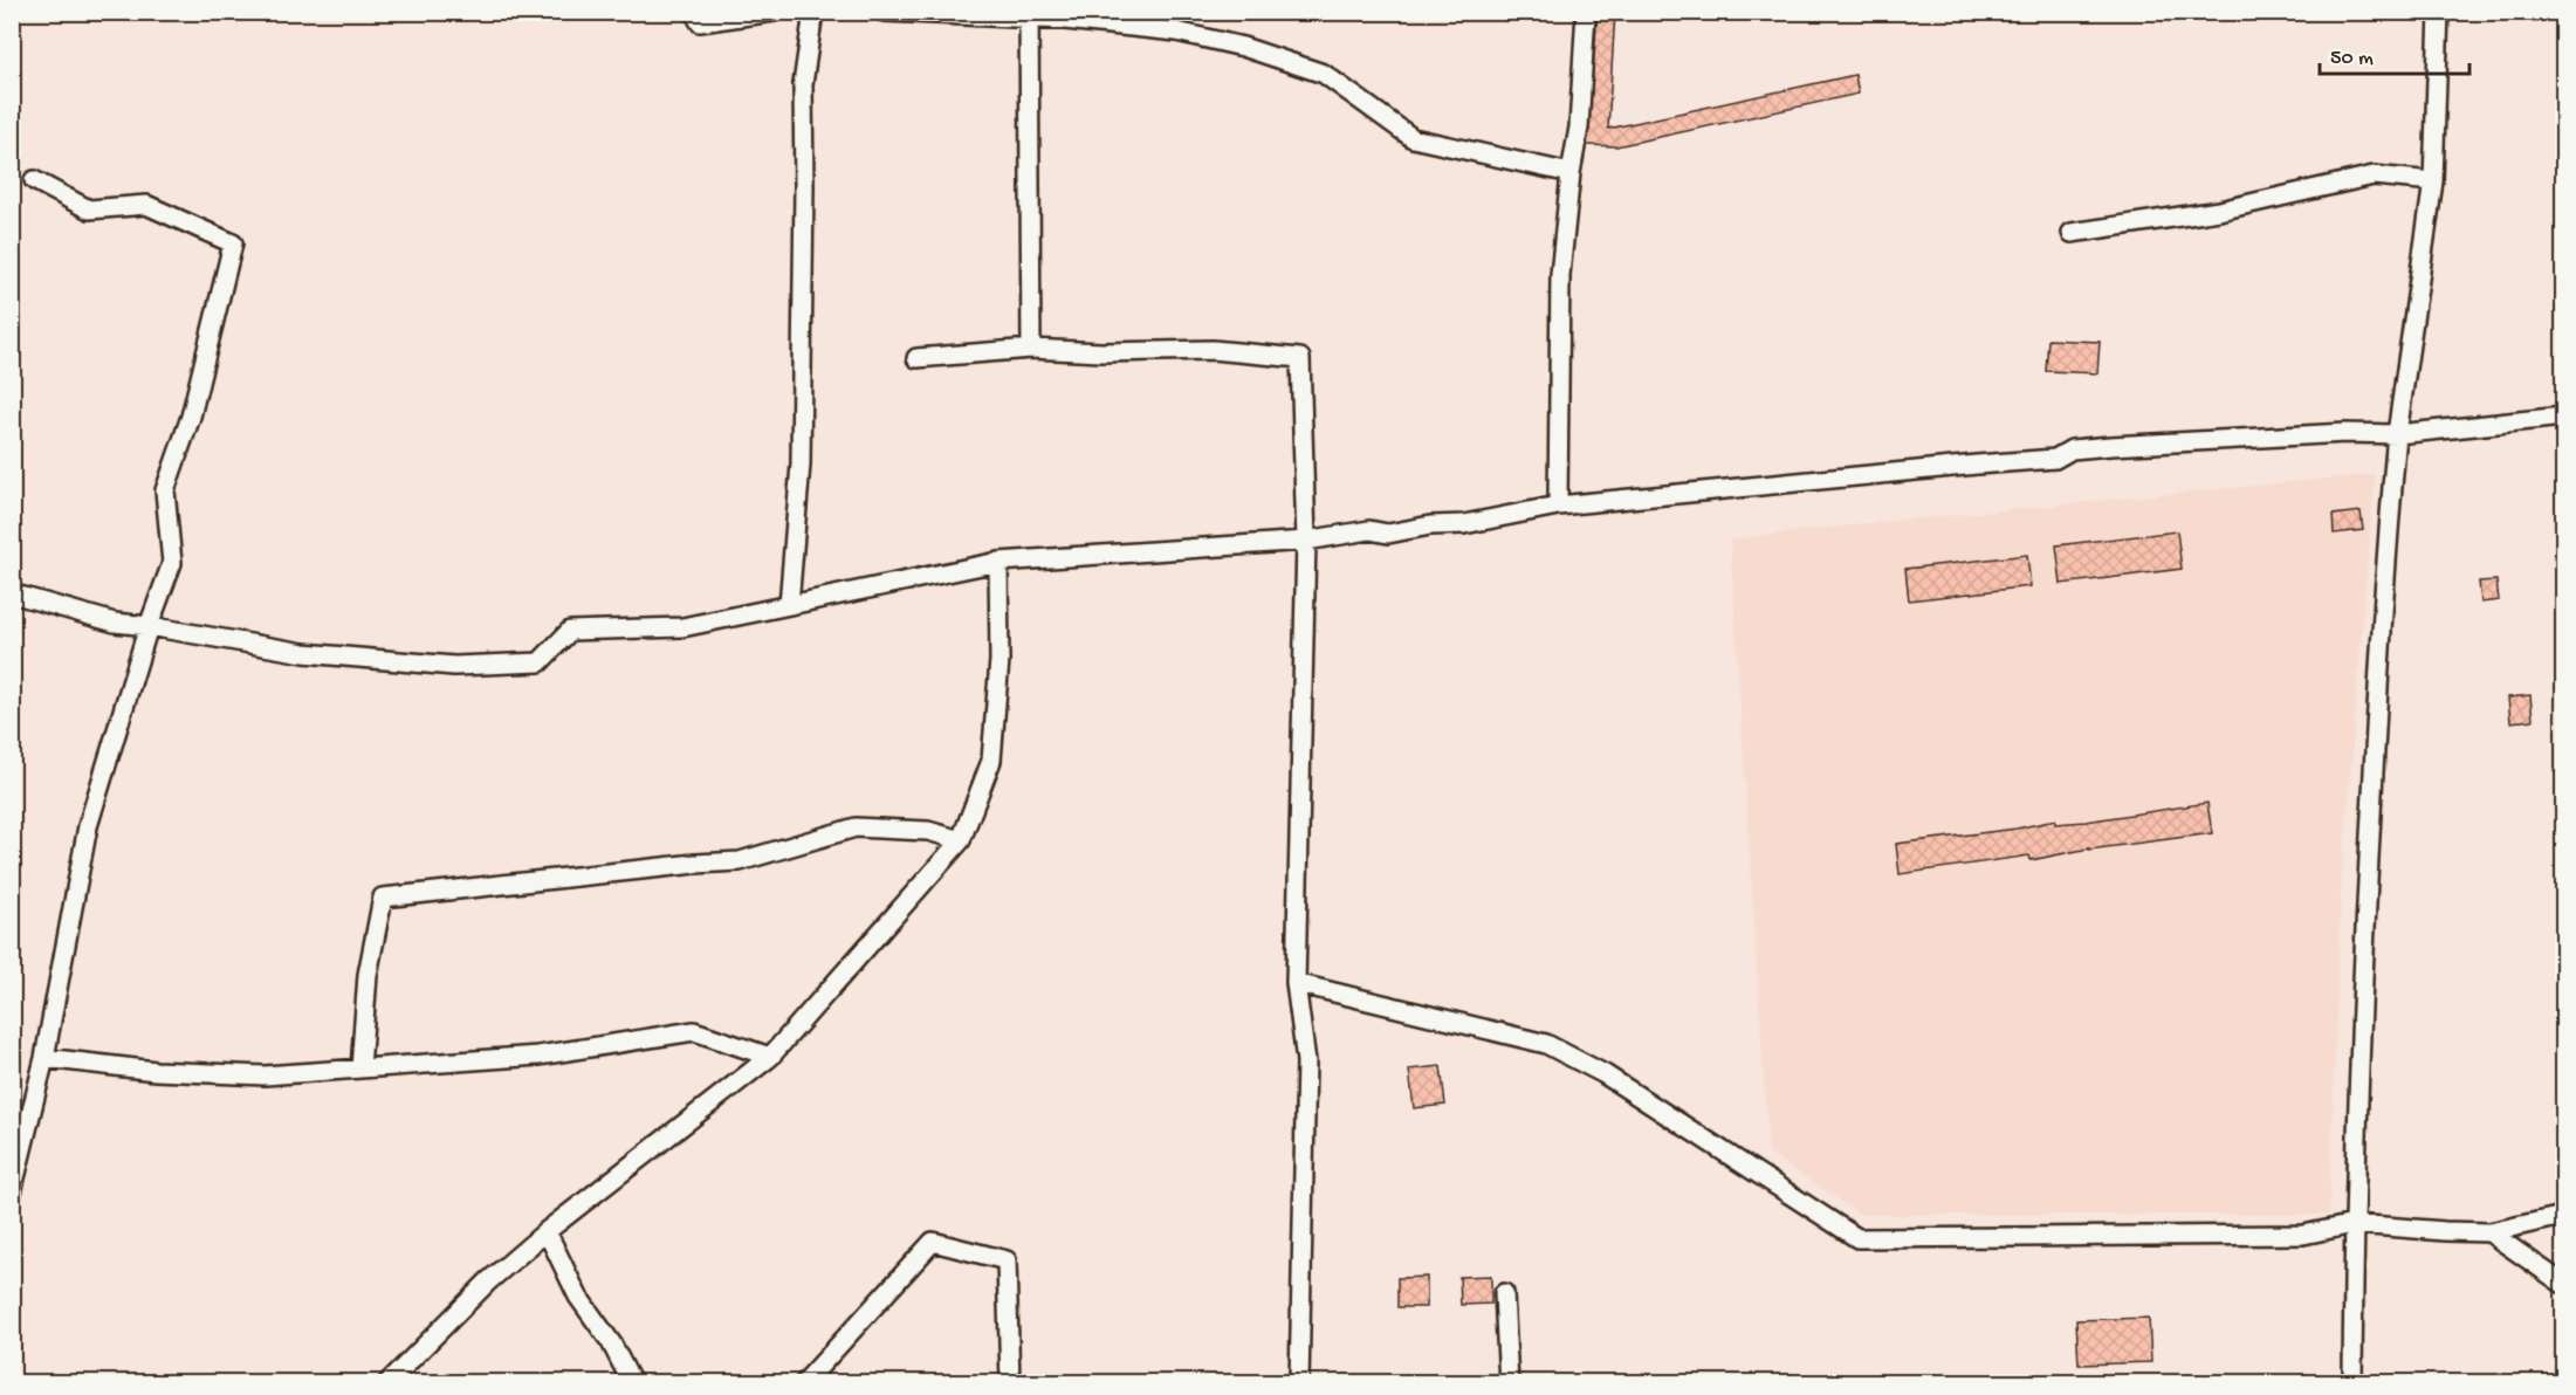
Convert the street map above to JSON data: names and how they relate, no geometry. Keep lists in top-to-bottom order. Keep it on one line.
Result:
{"scale_bar":"50 m"}
